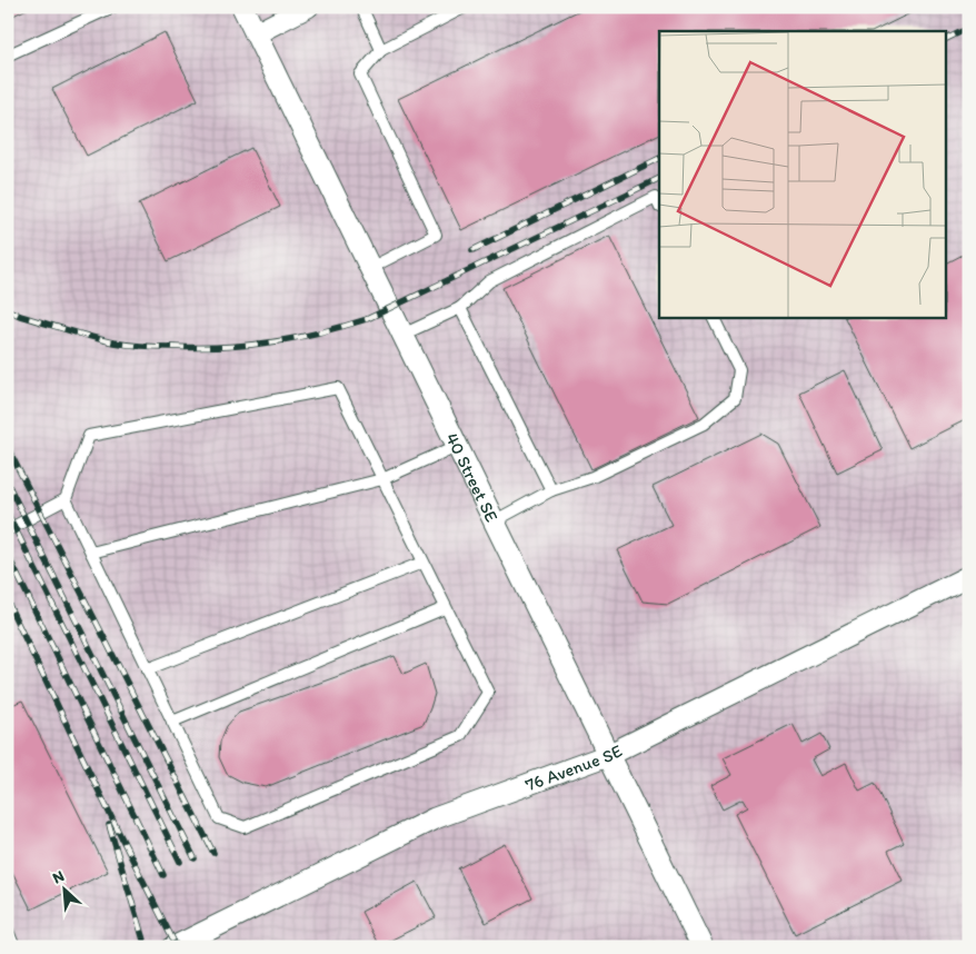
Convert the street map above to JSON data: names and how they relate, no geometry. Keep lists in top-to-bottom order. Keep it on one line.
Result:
{"streets":{"street":["40 Street SE","76 Avenue SE"]},"crossings":[["40 Street SE","76 Avenue SE"]],"north":"top left"}
